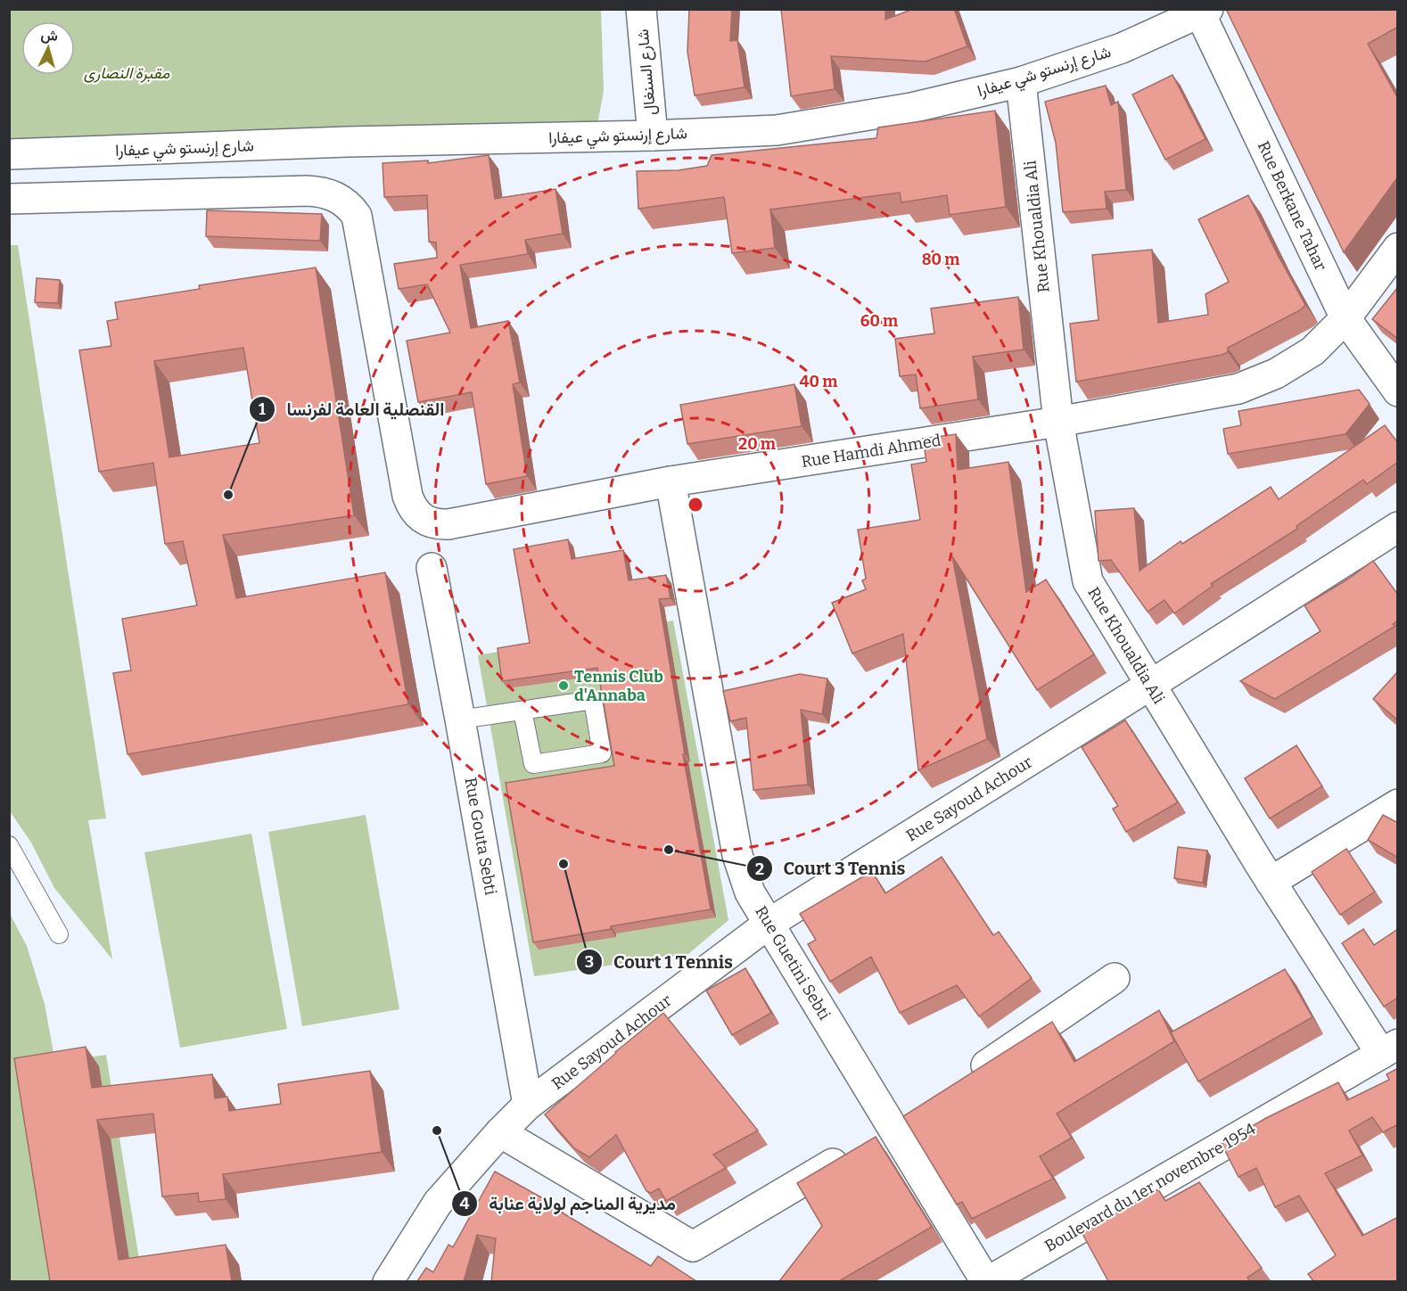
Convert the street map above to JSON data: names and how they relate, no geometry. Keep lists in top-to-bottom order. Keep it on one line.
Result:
{"streets":{"main road":["شارع إرنستو شي عيفارا","شارع السنغال","Rue Berkane Tahar","Rue Khoualdia Ali","Rue Hamdi Ahmed","Rue Sayoud Achour","Rue Gouta Sebti","Rue Guetini Sebti","Boulevard du 1er novembre 1954"]},"crossings":[["شارع إرنستو شي عيفارا","شارع السنغال"],["شارع إرنستو شي عيفارا","Rue Berkane Tahar"],["شارع إرنستو شي عيفارا","Rue Khoualdia Ali"],["Rue Berkane Tahar","Rue Hamdi Ahmed"],["Rue Khoualdia Ali","Rue Hamdi Ahmed"],["Rue Khoualdia Ali","Rue Sayoud Achour"],["Rue Khoualdia Ali","Boulevard du 1er novembre 1954"],["Rue Hamdi Ahmed","Rue Guetini Sebti"],["Rue Sayoud Achour","Rue Gouta Sebti"],["Rue Sayoud Achour","Rue Guetini Sebti"],["Rue Guetini Sebti","Boulevard du 1er novembre 1954"]],"parks":["مقبرة النصارى"],"places":["القنصلية العامة لفرنسا","Tennis Club d'Annaba","Court 3 Tennis","Court 1 Tennis","مديرية المناجم لولاية عنابة"],"north":"top","rings":["80 m","60 m","40 m","20 m"]}
